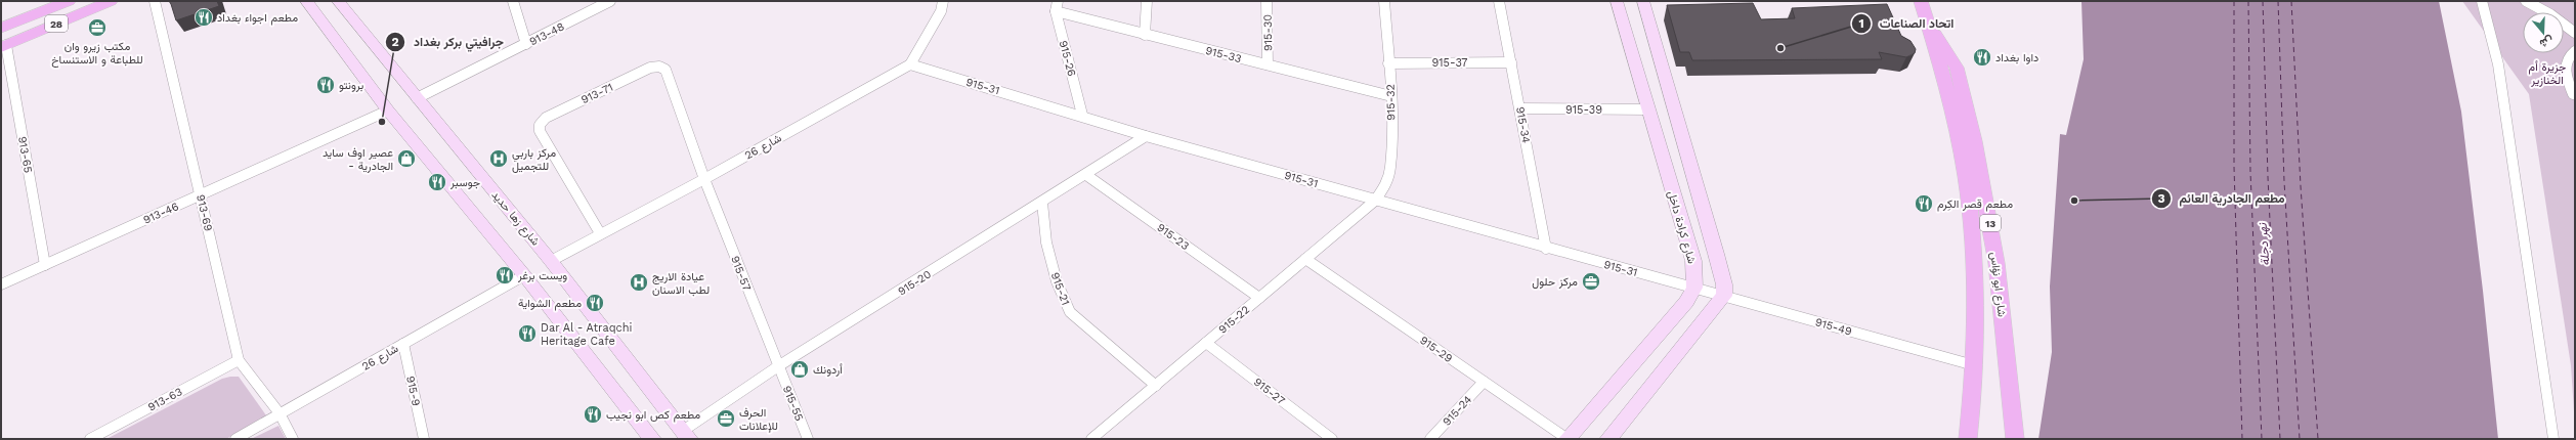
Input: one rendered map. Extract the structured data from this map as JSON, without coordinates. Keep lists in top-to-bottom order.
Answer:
{
  "streets": {
    "main road": ["28", "13", "شارع ابو نؤاس"],
    "street": [
      "915-30",
      "913-48",
      "915-33",
      "915-26",
      "915-37",
      "915-31",
      "913-71",
      "915-32",
      "915-39",
      "915-34",
      "شارع 26",
      "913-65",
      "913-46",
      "913-69",
      "شارع زها حديد",
      "شارع كرادة داخل",
      "915-23",
      "915-57",
      "915-20",
      "915-21",
      "915-22",
      "915-49",
      "915-29",
      "915-9",
      "915-27",
      "913-63",
      "915-55",
      "915-24"
    ]
  },
  "crossings": [
    ["28", "913-65"],
    ["915-30", "915-33"],
    ["913-48", "شارع زها حديد"],
    ["915-33", "915-26"],
    ["915-33", "915-32"],
    ["915-26", "915-31"],
    ["915-37", "915-32"],
    ["915-37", "915-34"],
    ["915-31", "915-32"],
    ["915-31", "915-34"],
    ["915-31", "شارع 26"],
    ["915-31", "شارع كرادة داخل"],
    ["915-31", "915-20"],
    ["915-31", "915-22"],
    ["915-31", "915-49"],
    ["913-71", "شارع 26"],
    ["913-71", "915-57"],
    ["915-32", "915-22"],
    ["915-39", "915-34"],
    ["915-39", "شارع كرادة داخل"],
    ["شارع 26", "913-69"],
    ["شارع 26", "شارع زها حديد"],
    ["شارع 26", "915-57"],
    ["شارع 26", "915-9"],
    ["913-65", "913-46"],
    ["913-46", "913-69"],
    ["913-69", "913-63"],
    ["شارع زها حديد", "915-20"],
    ["شارع كرادة داخل", "915-49"],
    ["915-23", "915-20"],
    ["915-23", "915-22"],
    ["915-57", "915-20"],
    ["915-57", "915-55"],
    ["915-20", "915-21"],
    ["915-20", "915-55"],
    ["شارع ابو نؤاس", "915-49"],
    ["915-21", "915-22"],
    ["915-22", "915-29"],
    ["915-22", "915-27"],
    ["915-29", "915-24"]
  ],
  "water": ["نهر دجلة"],
  "parks": ["جزيرة أم الخنازير"],
  "places": {
    "restaurant": [
      "مطعم اجواء بغداد",
      "داوا بغداد",
      "برونتو",
      "جوسبر",
      "مطعم قصر الكِرم",
      "ويست برغر",
      "مطعم الشواية",
      "Dar Al - Atraqchi Heritage Cafe",
      "مطعم كص ابو نجيب"
    ],
    "office": ["مكتب زيرو وان للطباعة و الاستنساخ", "مركز حلول", "الحرف للإعلانات"],
    "other": ["اتحاد الصناعات", "جرافيتي بركر بغداد", "مطعم الجادرية العائم"],
    "shop": ["عصير اوف سايد - الجادرية", "أردونك"],
    "hospital": ["مركز باربي للتجميل", "عيادة الاريج لطب الاسنان"]
  },
  "north": "bottom"
}
